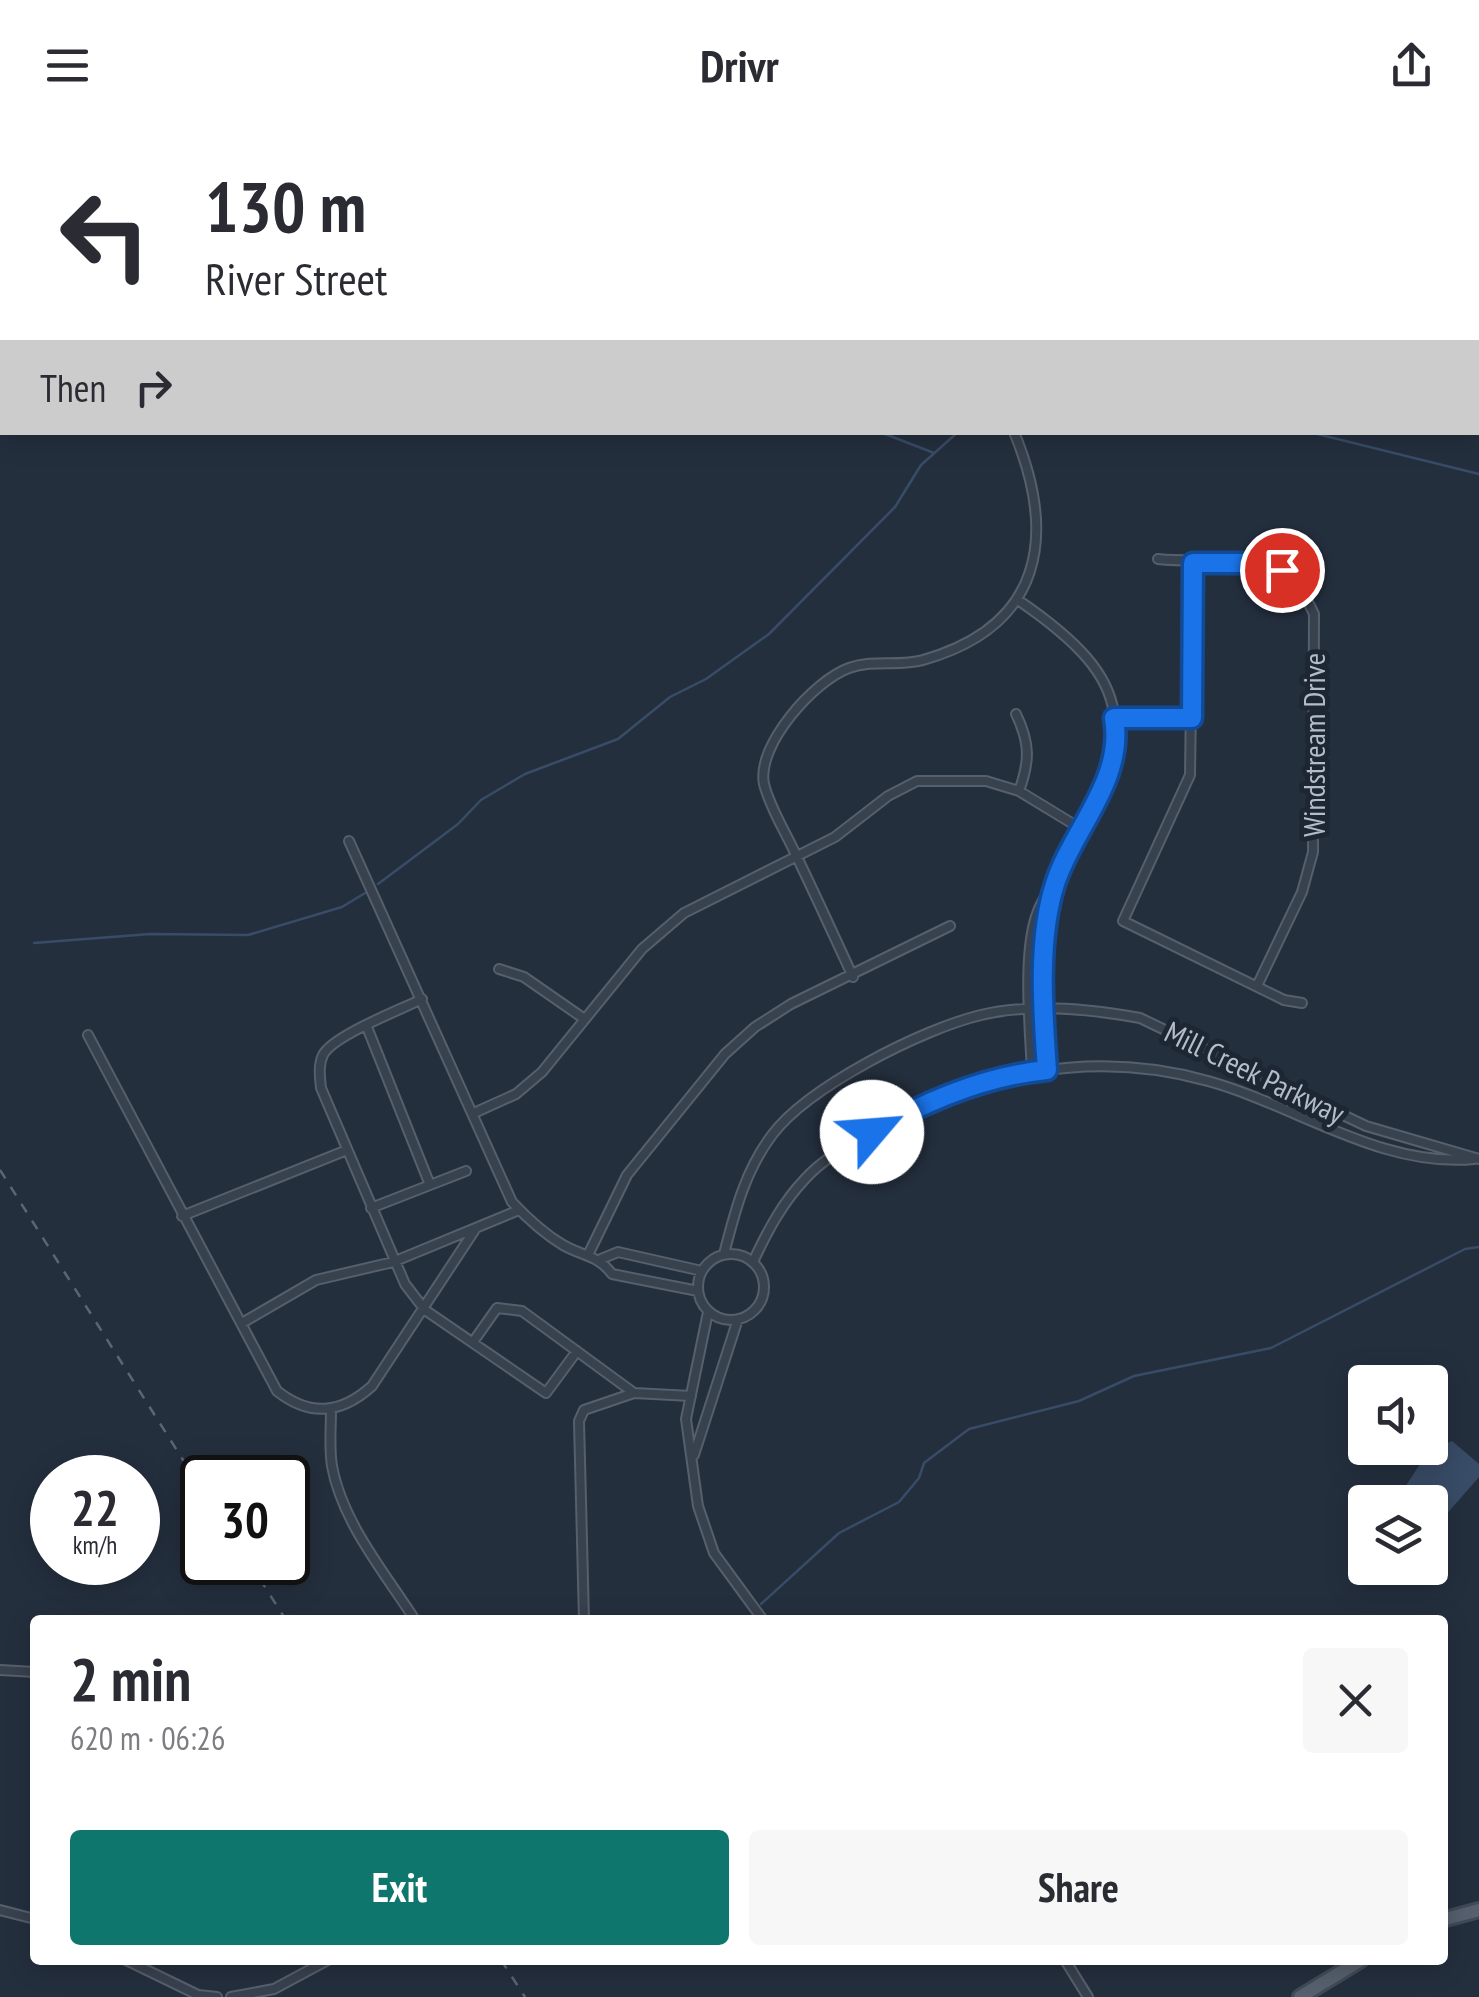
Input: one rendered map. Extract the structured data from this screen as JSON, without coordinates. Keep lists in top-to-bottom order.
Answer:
{
  "streets": {
    "street": ["Windstream Drive", "Mill Creek Parkway"]
  },
  "page": {
    "header": "Drivr",
    "turn": ["130 m", "River Street"],
    "then": "Then",
    "speed": "22 km/h",
    "limit": "30",
    "heading": ["2 min", "620 m · 06:26"],
    "buttons": ["Exit", "Share"]
  }
}
